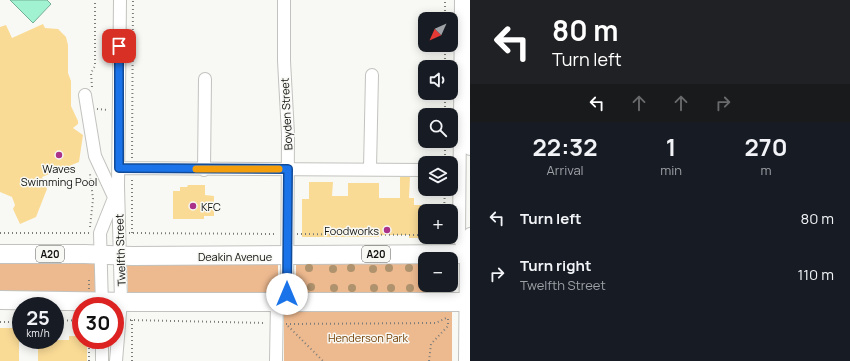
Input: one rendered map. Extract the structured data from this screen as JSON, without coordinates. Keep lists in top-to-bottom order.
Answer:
{
  "streets": {
    "highway": ["A20", "Deakin Avenue"],
    "street": ["Boyden Street", "Twelfth Street"]
  },
  "crossings": [
    ["Boyden Street", "Deakin Avenue"],
    ["Twelfth Street", "Deakin Avenue"]
  ],
  "parks": ["Henderson Park"],
  "places": ["Waves Swimming Pool", "KFC", "Foodworks"],
  "north": "bottom left",
  "page": {
    "turn": ["80 m", "Turn left"],
    "map_buttons": ["+", "−"],
    "eta": [
      "22:32",
      "Arrival",
      "1",
      "min",
      "270",
      "m"
    ],
    "list": [
      {
        "name": "Turn left",
        "value": "80 m"
      },
      {
        "name": "Turn right",
        "note": "Twelfth Street",
        "value": "110 m"
      }
    ],
    "speed": "25 km/h",
    "limit": "30"
  }
}
